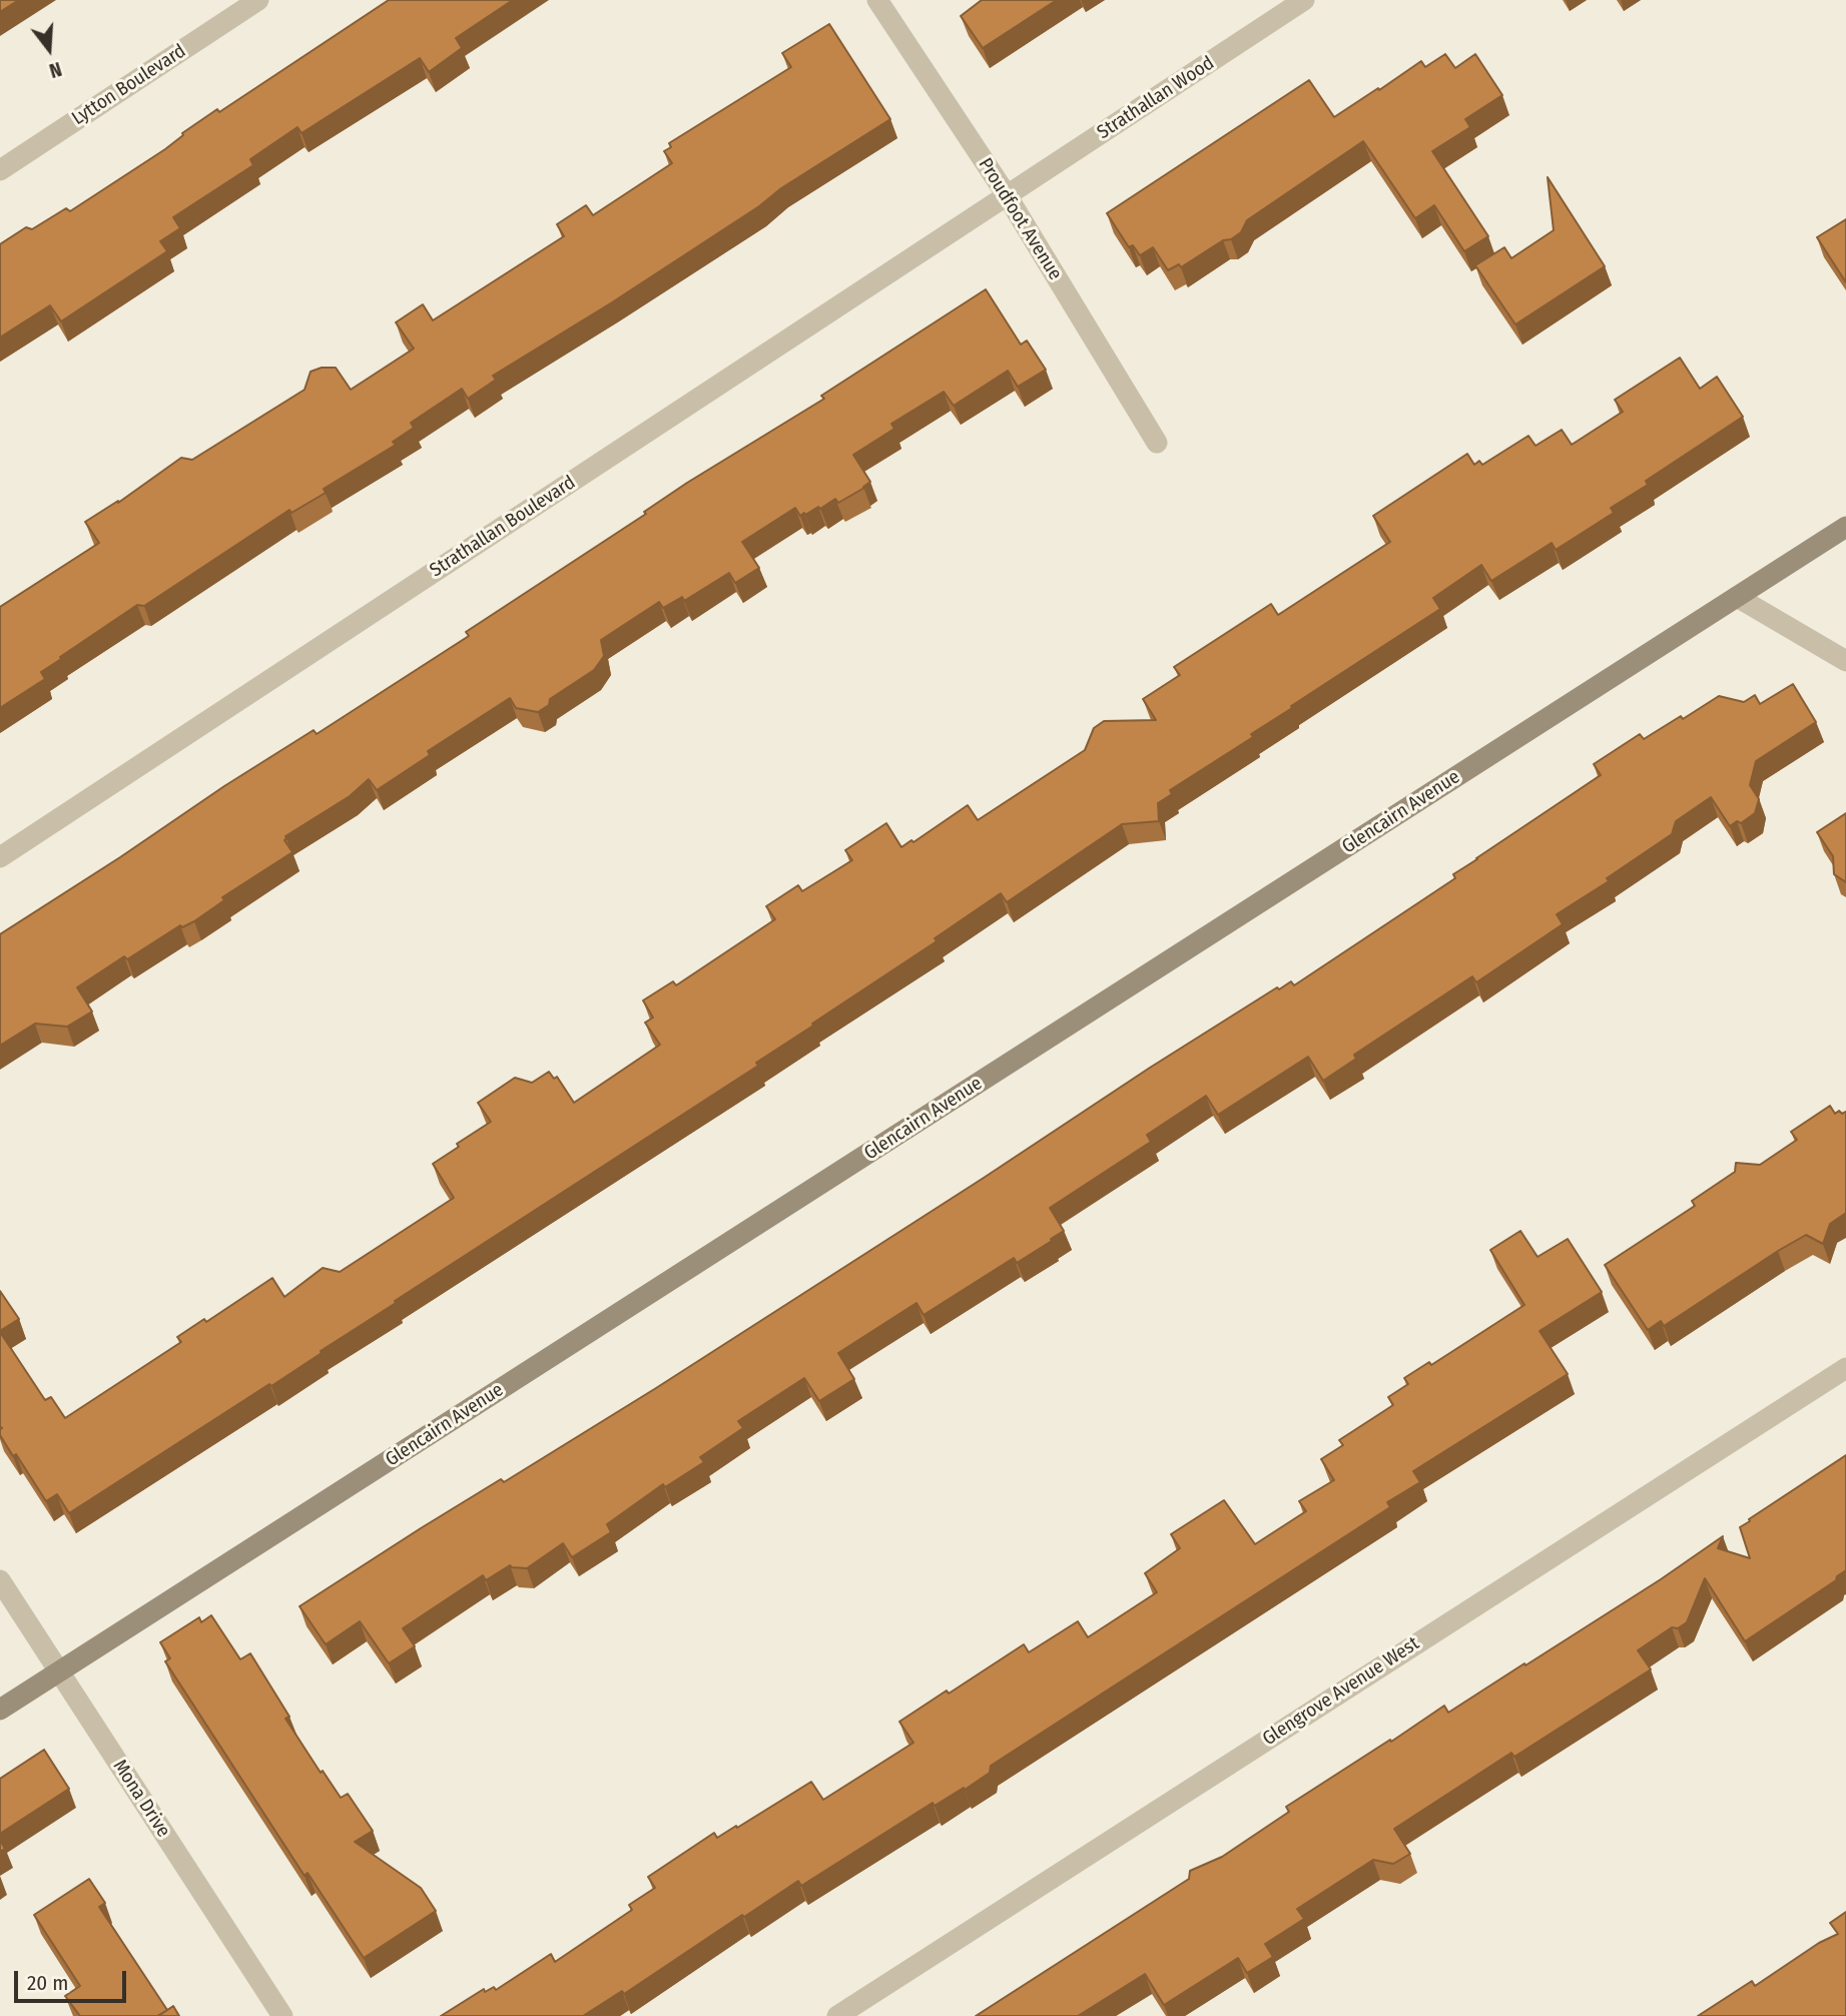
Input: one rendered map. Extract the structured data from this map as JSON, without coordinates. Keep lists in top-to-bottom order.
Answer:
{
  "streets": {
    "street": [
      "Lytton Boulevard",
      "Strathallan Wood",
      "Proudfoot Avenue",
      "Strathallan Boulevard",
      "Glencairn Avenue",
      "Glengrove Avenue West",
      "Mona Drive"
    ]
  },
  "crossings": [
    ["Strathallan Wood", "Proudfoot Avenue"],
    ["Strathallan Wood", "Strathallan Boulevard"],
    ["Proudfoot Avenue", "Strathallan Boulevard"],
    ["Glencairn Avenue", "Mona Drive"]
  ],
  "scale_bar": "20 m",
  "north": "bottom"
}
